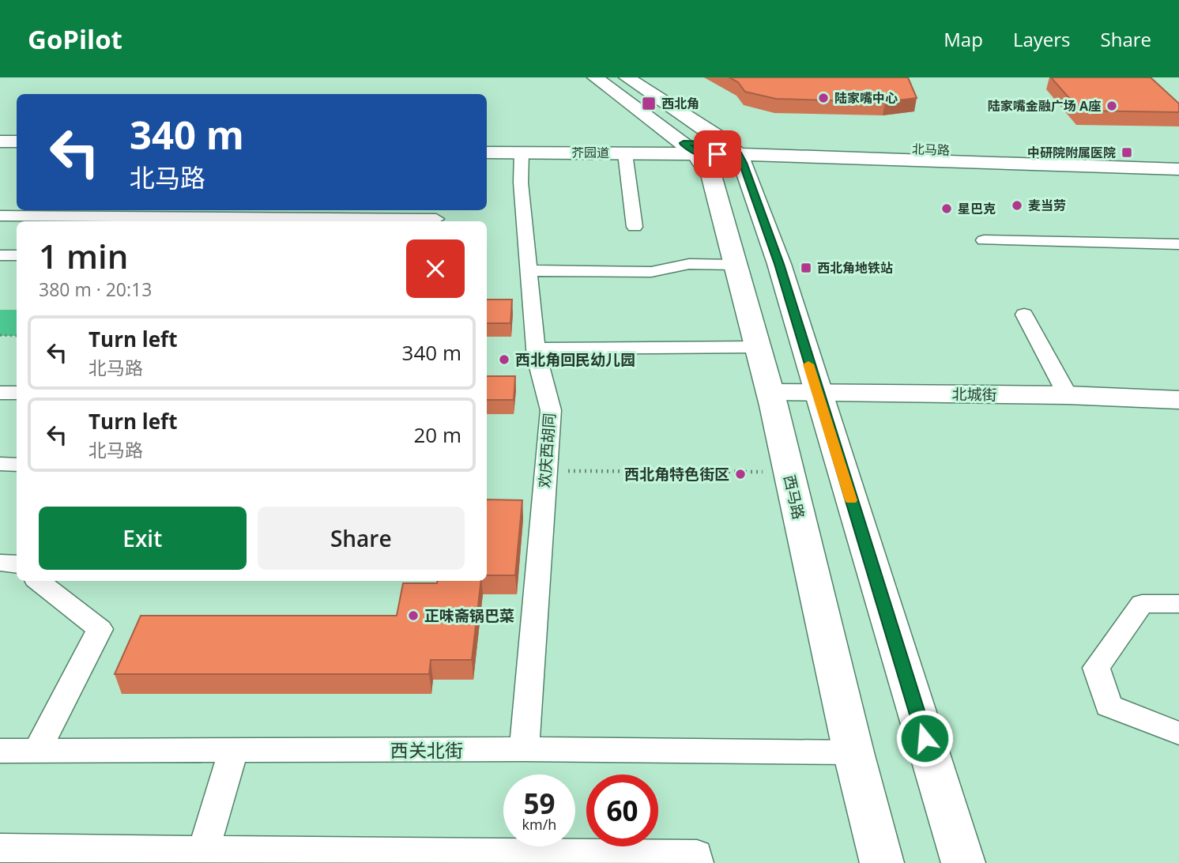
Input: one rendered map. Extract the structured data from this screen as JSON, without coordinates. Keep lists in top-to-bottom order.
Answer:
{
  "streets": {
    "main road": [
      "北马路",
      "芥园道",
      "北城街",
      "西马路"
    ],
    "street": ["欢庆西胡同", "西关北街"]
  },
  "crossings": [
    ["北马路", "芥园道"],
    ["北马路", "西马路"],
    ["芥园道", "欢庆西胡同"],
    ["芥园道", "西马路"],
    ["北城街", "西马路"],
    ["欢庆西胡同", "西关北街"],
    ["西马路", "西关北街"]
  ],
  "places": {
    "other": [
      "陆家嘴中心",
      "陆家嘴金融广场 A座",
      "麦当劳",
      "星巴克",
      "西北角回民幼儿园",
      "西北角特色街区",
      "正味斋锅巴菜"
    ],
    "transit": ["西北角", "中研院附属医院", "西北角地铁站"]
  },
  "page": {
    "header": "GoPilot",
    "nav": ["Map", "Layers", "Share"],
    "turn": ["340 m", "北马路"],
    "heading": ["1 min", "380 m · 20:13"],
    "list": [
      {
        "name": "Turn left",
        "note": "北马路",
        "value": "340 m"
      },
      {
        "name": "Turn left",
        "note": "北马路",
        "value": "20 m"
      }
    ],
    "buttons": ["Exit", "Share"],
    "speed": "59 km/h",
    "limit": "60"
  }
}
